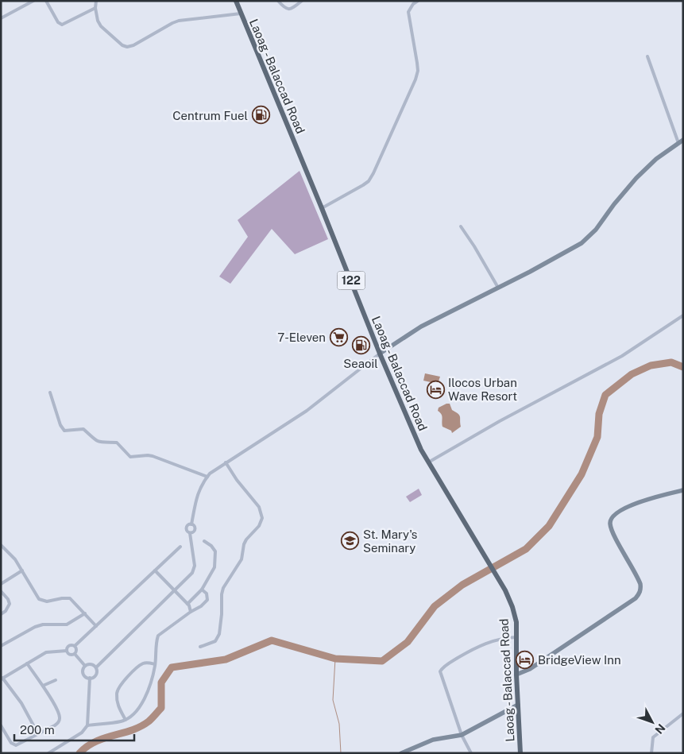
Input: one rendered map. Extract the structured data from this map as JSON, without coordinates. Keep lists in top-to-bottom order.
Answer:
{
  "streets": {
    "main road": ["Laoag - Balaccad Road", "122"]
  },
  "places": {
    "fuel station": ["Centrum Fuel", "Seaoil"],
    "supermarket": ["7-Eleven"],
    "hotel": ["Ilocos Urban Wave Resort", "BridgeView Inn"],
    "school or university": ["St. Mary's Seminary"]
  },
  "scale_bar": "200 m",
  "north": "bottom right"
}
